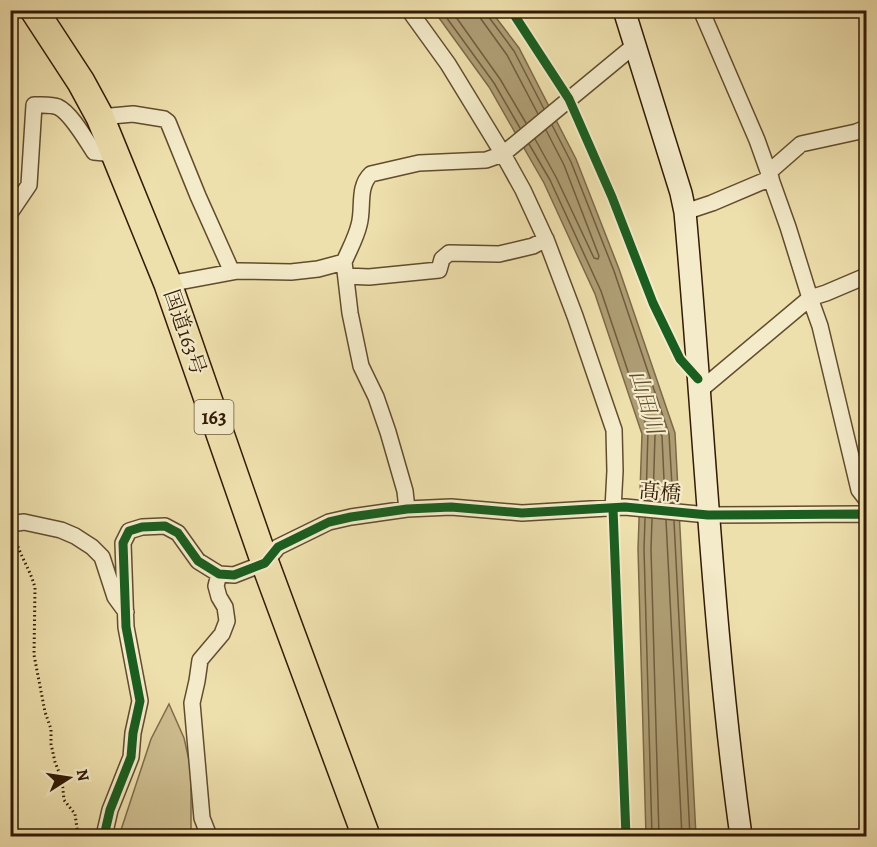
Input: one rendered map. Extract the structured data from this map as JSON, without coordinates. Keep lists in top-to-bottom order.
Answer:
{
  "streets": {
    "highway": ["国道163号", "163"],
    "street": ["髙橋"]
  },
  "crossings": [
    ["国道163号", "髙橋"]
  ],
  "water": ["山田川"],
  "north": "right"
}
